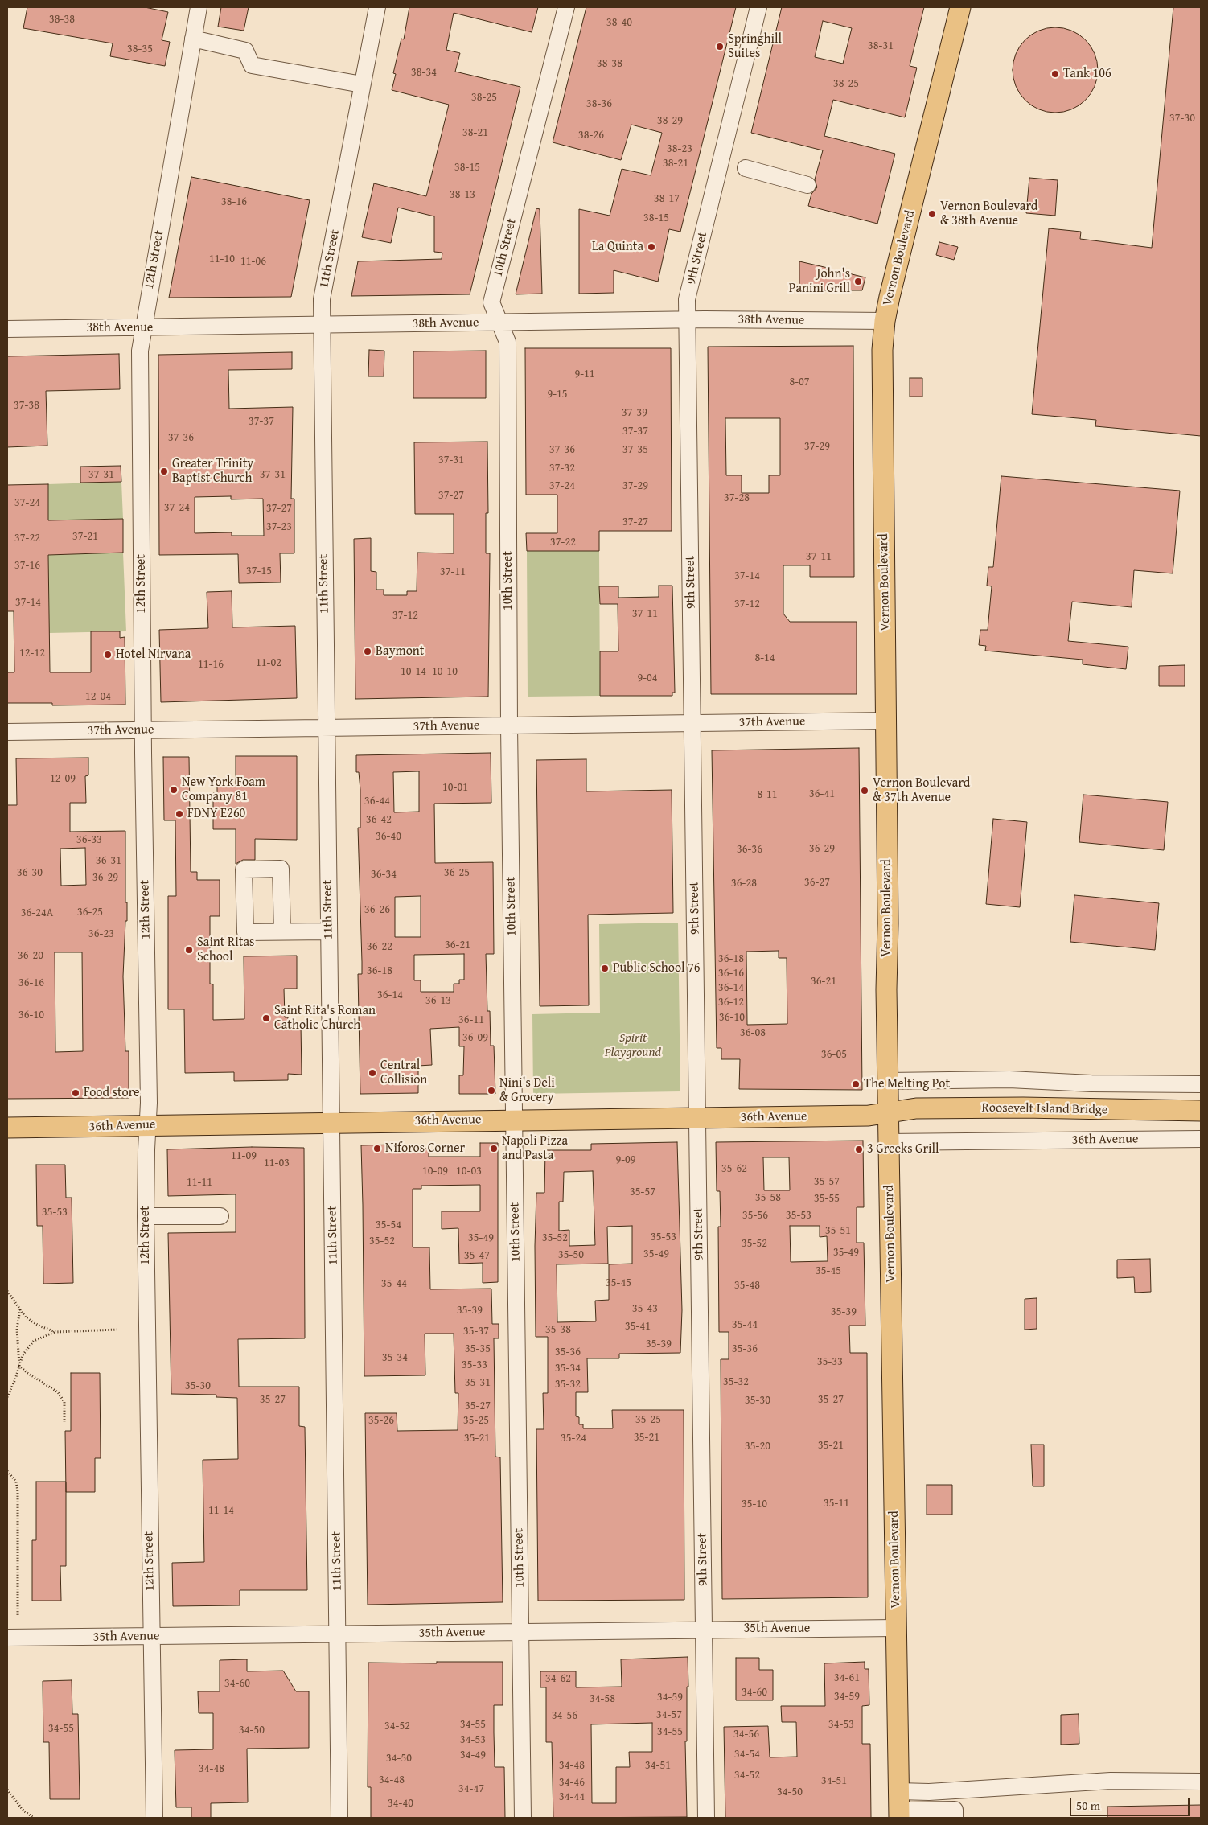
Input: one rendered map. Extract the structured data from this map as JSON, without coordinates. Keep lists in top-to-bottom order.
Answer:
{
  "streets": {
    "main road": ["Vernon Boulevard", "Roosevelt Island Bridge", "36th Avenue"],
    "street": [
      "10th Street",
      "9th Street",
      "11th Street",
      "12th Street",
      "38th Avenue",
      "37th Avenue",
      "35th Avenue"
    ]
  },
  "crossings": [
    ["10th Street", "38th Avenue"],
    ["10th Street", "37th Avenue"],
    ["10th Street", "36th Avenue"],
    ["10th Street", "35th Avenue"],
    ["9th Street", "38th Avenue"],
    ["9th Street", "37th Avenue"],
    ["9th Street", "36th Avenue"],
    ["9th Street", "35th Avenue"],
    ["Vernon Boulevard", "38th Avenue"],
    ["Vernon Boulevard", "37th Avenue"],
    ["Vernon Boulevard", "Roosevelt Island Bridge"],
    ["Vernon Boulevard", "36th Avenue"],
    ["Vernon Boulevard", "35th Avenue"],
    ["11th Street", "38th Avenue"],
    ["11th Street", "37th Avenue"],
    ["11th Street", "36th Avenue"],
    ["11th Street", "35th Avenue"],
    ["12th Street", "38th Avenue"],
    ["12th Street", "37th Avenue"],
    ["12th Street", "36th Avenue"],
    ["12th Street", "35th Avenue"],
    ["Roosevelt Island Bridge", "36th Avenue"]
  ],
  "parks": ["Spirit Playground"],
  "places": [
    "Springhill Suites",
    "Tank 106",
    "Vernon Boulevard & 38th Avenue",
    "La Quinta",
    "John's Panini Grill",
    "Greater Trinity Baptist Church",
    "Baymont",
    "Hotel Nirvana",
    "New York Foam Company 81",
    "Vernon Boulevard & 37th Avenue",
    "FDNY E260",
    "Saint Ritas School",
    "Public School 76",
    "Saint Rita's Roman Catholic Church",
    "Central Collision",
    "The Melting Pot",
    "Nini's Deli & Grocery",
    "Food store",
    "Niforos Corner",
    "Napoli Pizza and Pasta",
    "3 Greeks Grill"
  ],
  "house_numbers": [
    "38-38",
    "38-40",
    "38-31",
    "38-35",
    "38-38",
    "38-34",
    "38-25",
    "38-25",
    "38-36",
    "37-30",
    "38-29",
    "38-21",
    "38-26",
    "38-23",
    "38-21",
    "38-15",
    "38-13",
    "38-17",
    "38-16",
    "38-15",
    "11-10",
    "11-06",
    "9-11",
    "8-07",
    "9-15",
    "37-38",
    "37-39",
    "37-37",
    "37-37",
    "37-36",
    "37-29",
    "37-36",
    "37-35",
    "37-31",
    "37-32",
    "37-31",
    "37-31",
    "37-24",
    "37-29",
    "37-27",
    "37-28",
    "37-24",
    "37-24",
    "37-27",
    "37-27",
    "37-23",
    "37-21",
    "37-22",
    "37-22",
    "37-11",
    "37-16",
    "37-15",
    "37-11",
    "37-14",
    "37-14",
    "37-12",
    "37-11",
    "37-12",
    "12-12",
    "8-14",
    "11-02",
    "11-16",
    "10-14",
    "10-10",
    "9-04",
    "12-04",
    "12-09",
    "10-01",
    "36-41",
    "8-11",
    "36-44",
    "36-42",
    "36-40",
    "36-33",
    "36-29",
    "36-36",
    "36-31",
    "36-30",
    "36-25",
    "36-34",
    "36-29",
    "36-27",
    "36-28",
    "36-26",
    "36-25",
    "36-24A",
    "36-23",
    "36-21",
    "36-22",
    "36-20",
    "36-18",
    "36-18",
    "36-16",
    "36-21",
    "36-16",
    "36-14",
    "36-14",
    "36-13",
    "36-12",
    "36-10",
    "36-10",
    "36-11",
    "36-08",
    "36-09",
    "36-05",
    "11-09",
    "9-09",
    "11-03",
    "35-62",
    "10-09",
    "10-03",
    "35-57",
    "11-11",
    "35-57",
    "35-58",
    "35-55",
    "35-53",
    "35-56",
    "35-53",
    "35-54",
    "35-51",
    "35-53",
    "35-49",
    "35-52",
    "35-52",
    "35-52",
    "35-49",
    "35-49",
    "35-50",
    "35-47",
    "35-45",
    "35-45",
    "35-44",
    "35-48",
    "35-43",
    "35-39",
    "35-39",
    "35-44",
    "35-41",
    "35-38",
    "35-37",
    "35-39",
    "35-35",
    "35-36",
    "35-36",
    "35-34",
    "35-33",
    "35-33",
    "35-34",
    "35-32",
    "35-31",
    "35-32",
    "35-30",
    "35-27",
    "35-27",
    "35-30",
    "35-27",
    "35-25",
    "35-26",
    "35-25",
    "35-21",
    "35-21",
    "35-24",
    "35-21",
    "35-20",
    "35-11",
    "35-10",
    "11-14",
    "34-61",
    "34-62",
    "34-60",
    "34-60",
    "34-59",
    "34-59",
    "34-58",
    "34-57",
    "34-56",
    "34-55",
    "34-53",
    "34-52",
    "34-55",
    "34-50",
    "34-55",
    "34-56",
    "34-53",
    "34-54",
    "34-49",
    "34-50",
    "34-48",
    "34-51",
    "34-48",
    "34-52",
    "34-48",
    "34-51",
    "34-46",
    "34-47",
    "34-50",
    "34-44",
    "34-40"
  ],
  "scale_bar": "50 m"
}
